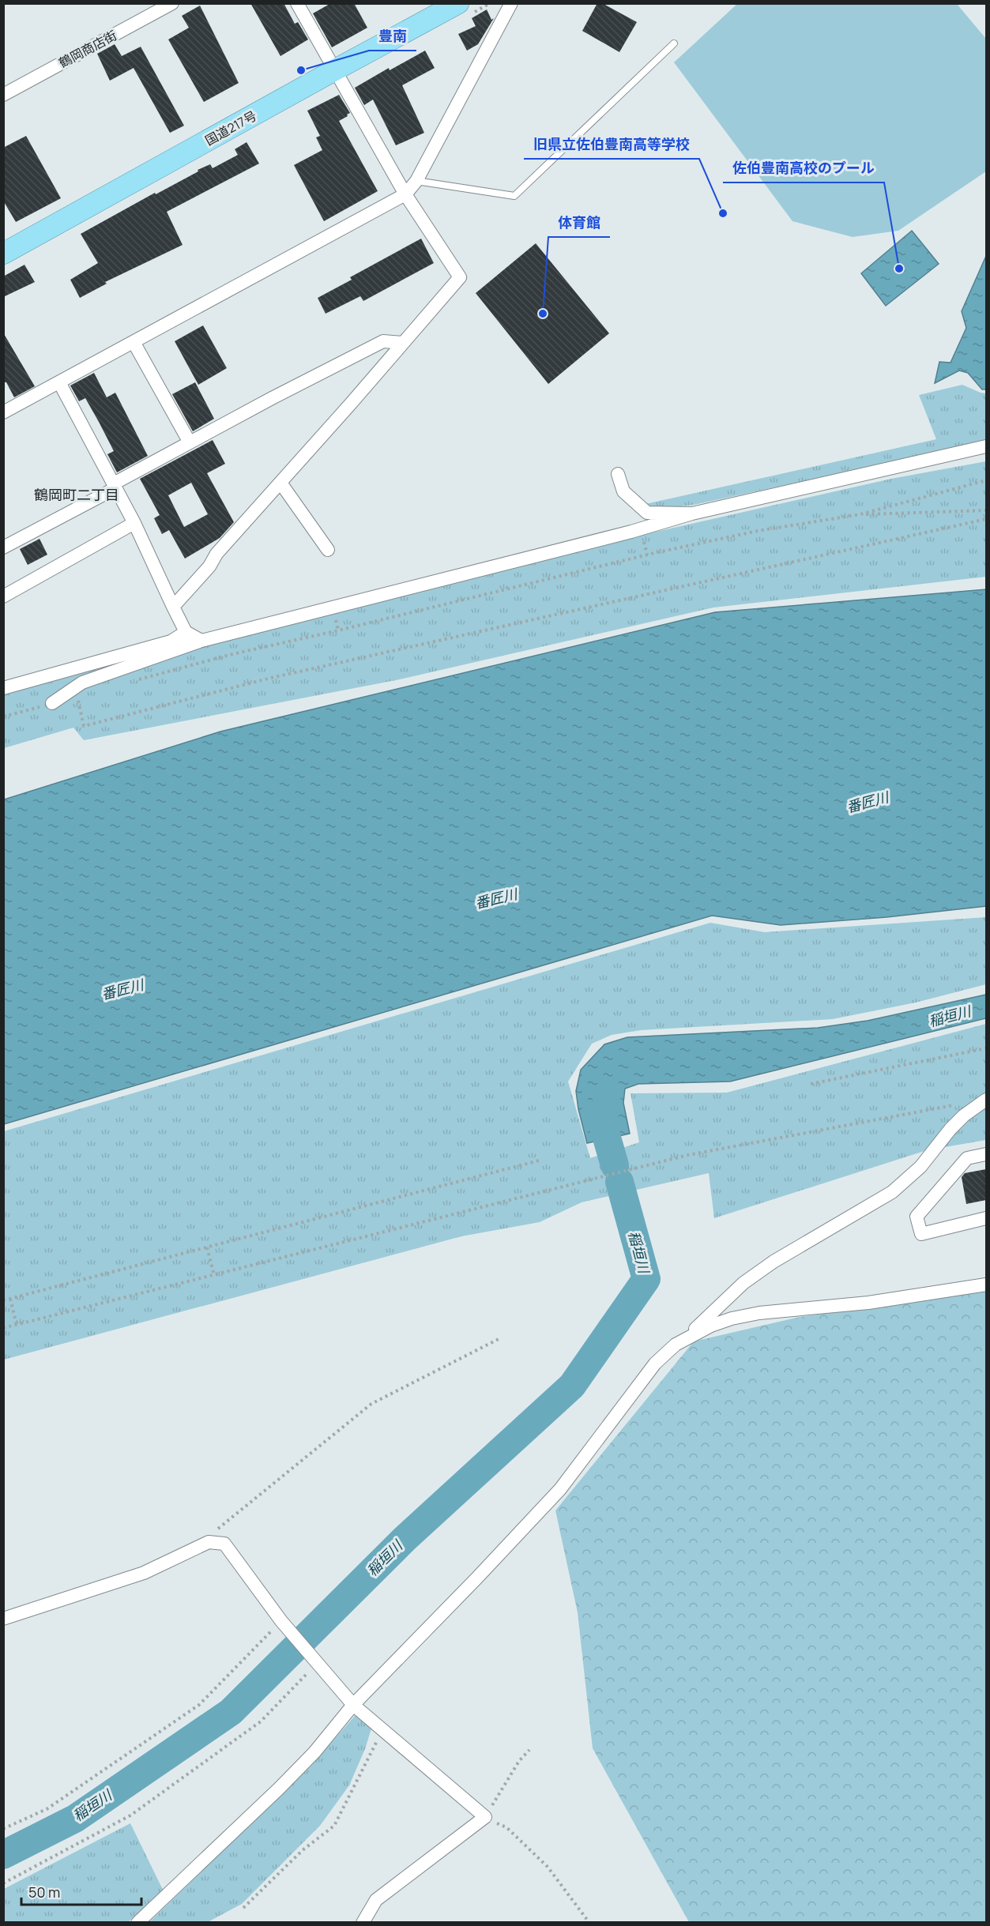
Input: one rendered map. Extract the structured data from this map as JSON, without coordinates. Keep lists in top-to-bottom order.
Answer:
{
  "streets": {
    "highway": ["国道217号"],
    "street": ["鶴岡商店街"]
  },
  "districts": ["鶴岡町二丁目"],
  "water": ["番匠川", "稲垣川"],
  "places": [
    "豊南",
    "旧県立佐伯豊南高等学校",
    "佐伯豊南高校のプール",
    "体育館"
  ],
  "scale_bar": "50 m"
}
